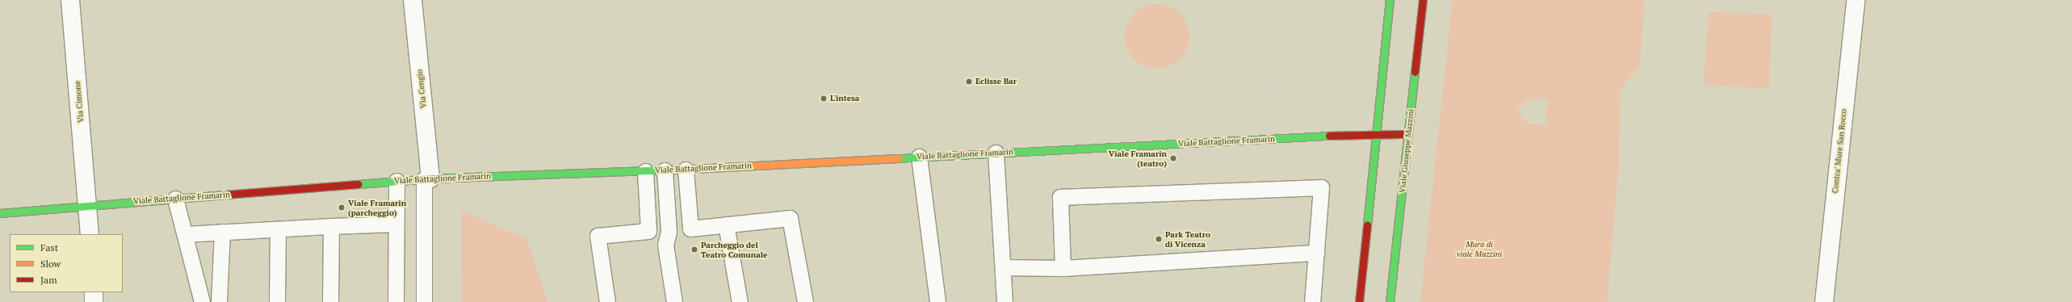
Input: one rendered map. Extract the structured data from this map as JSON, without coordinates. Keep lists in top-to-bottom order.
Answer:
{
  "streets": {
    "street": [
      "Via Cengio",
      "Via Cimone",
      "Viale Battaglione Framarin",
      "Viale Giuseppe Mazzini",
      "Contra' Mure San Rocco"
    ]
  },
  "crossings": [
    ["Via Cengio", "Viale Battaglione Framarin"],
    ["Via Cimone", "Viale Battaglione Framarin"],
    ["Viale Battaglione Framarin", "Viale Giuseppe Mazzini"]
  ],
  "parks": ["Mura di viale Mazzini"],
  "places": [
    "Eclisse Bar",
    "L'intesa",
    "Viale Framarin (teatro)",
    "Viale Framarin (parcheggio)",
    "Park Teatro di Vicenza",
    "Parcheggio del Teatro Comunale"
  ],
  "legend": ["Fast", "Slow", "Jam"]
}
